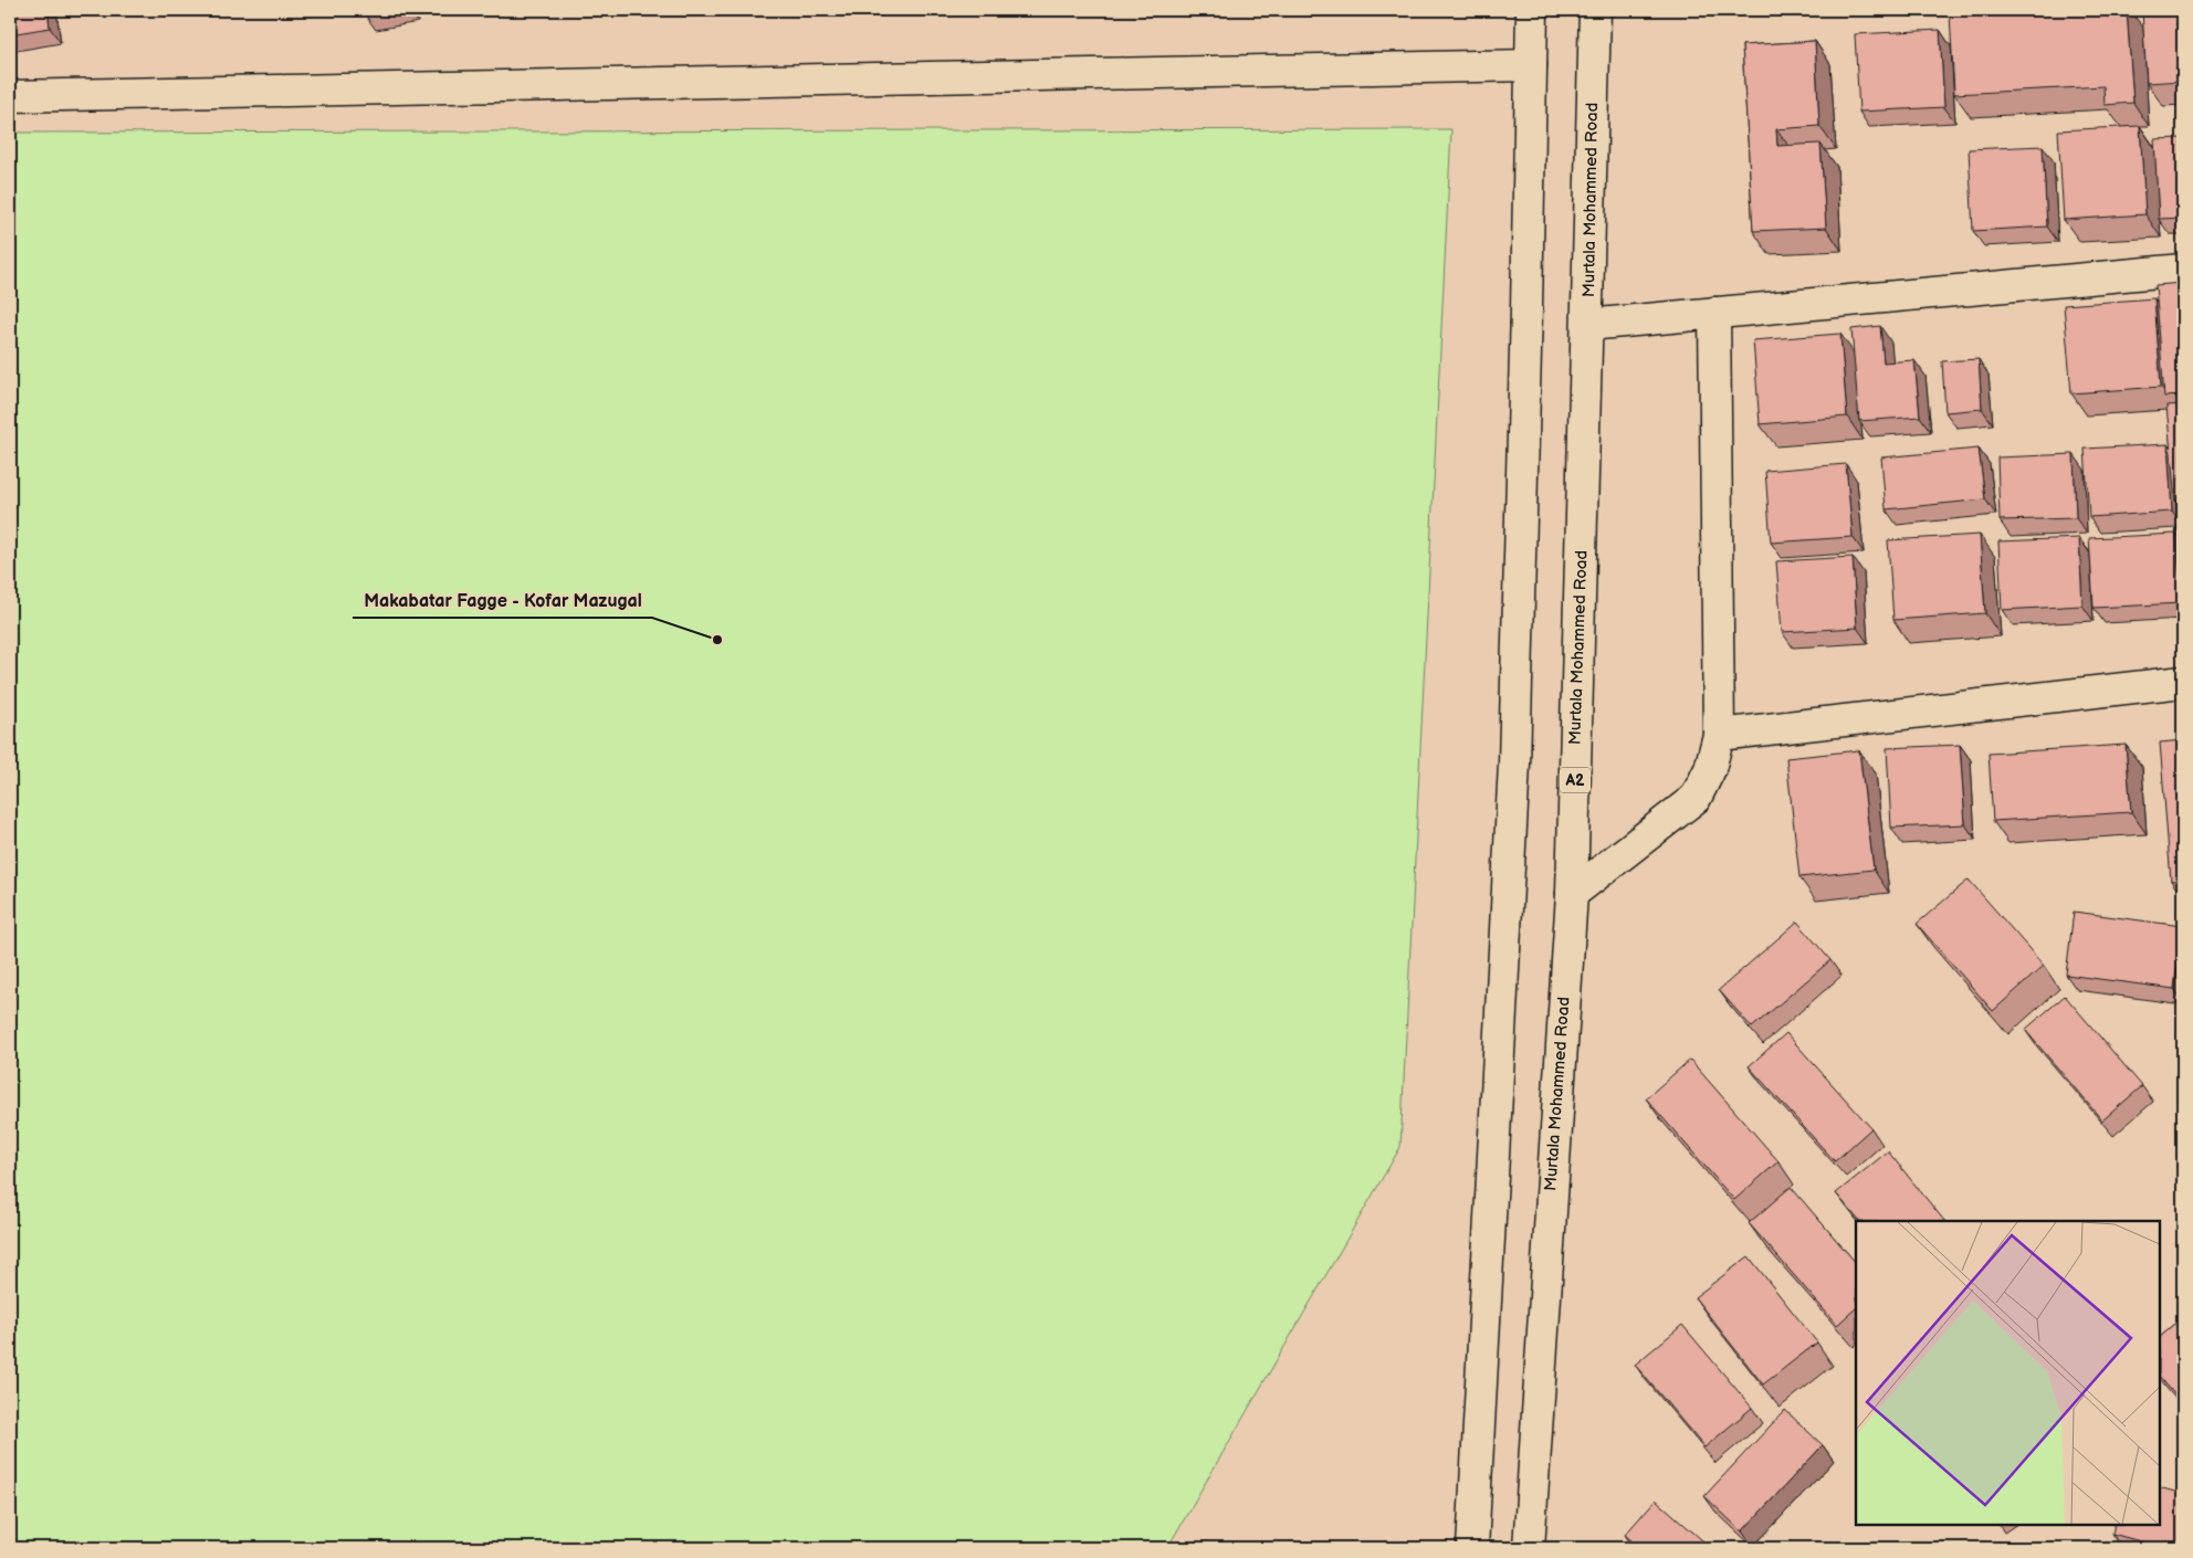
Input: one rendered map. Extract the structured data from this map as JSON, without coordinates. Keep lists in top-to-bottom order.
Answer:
{
  "streets": {
    "main road": ["Murtala Mohammed Road", "A2"]
  },
  "places": ["Makabatar Fagge - Kofar Mazugal"]
}
